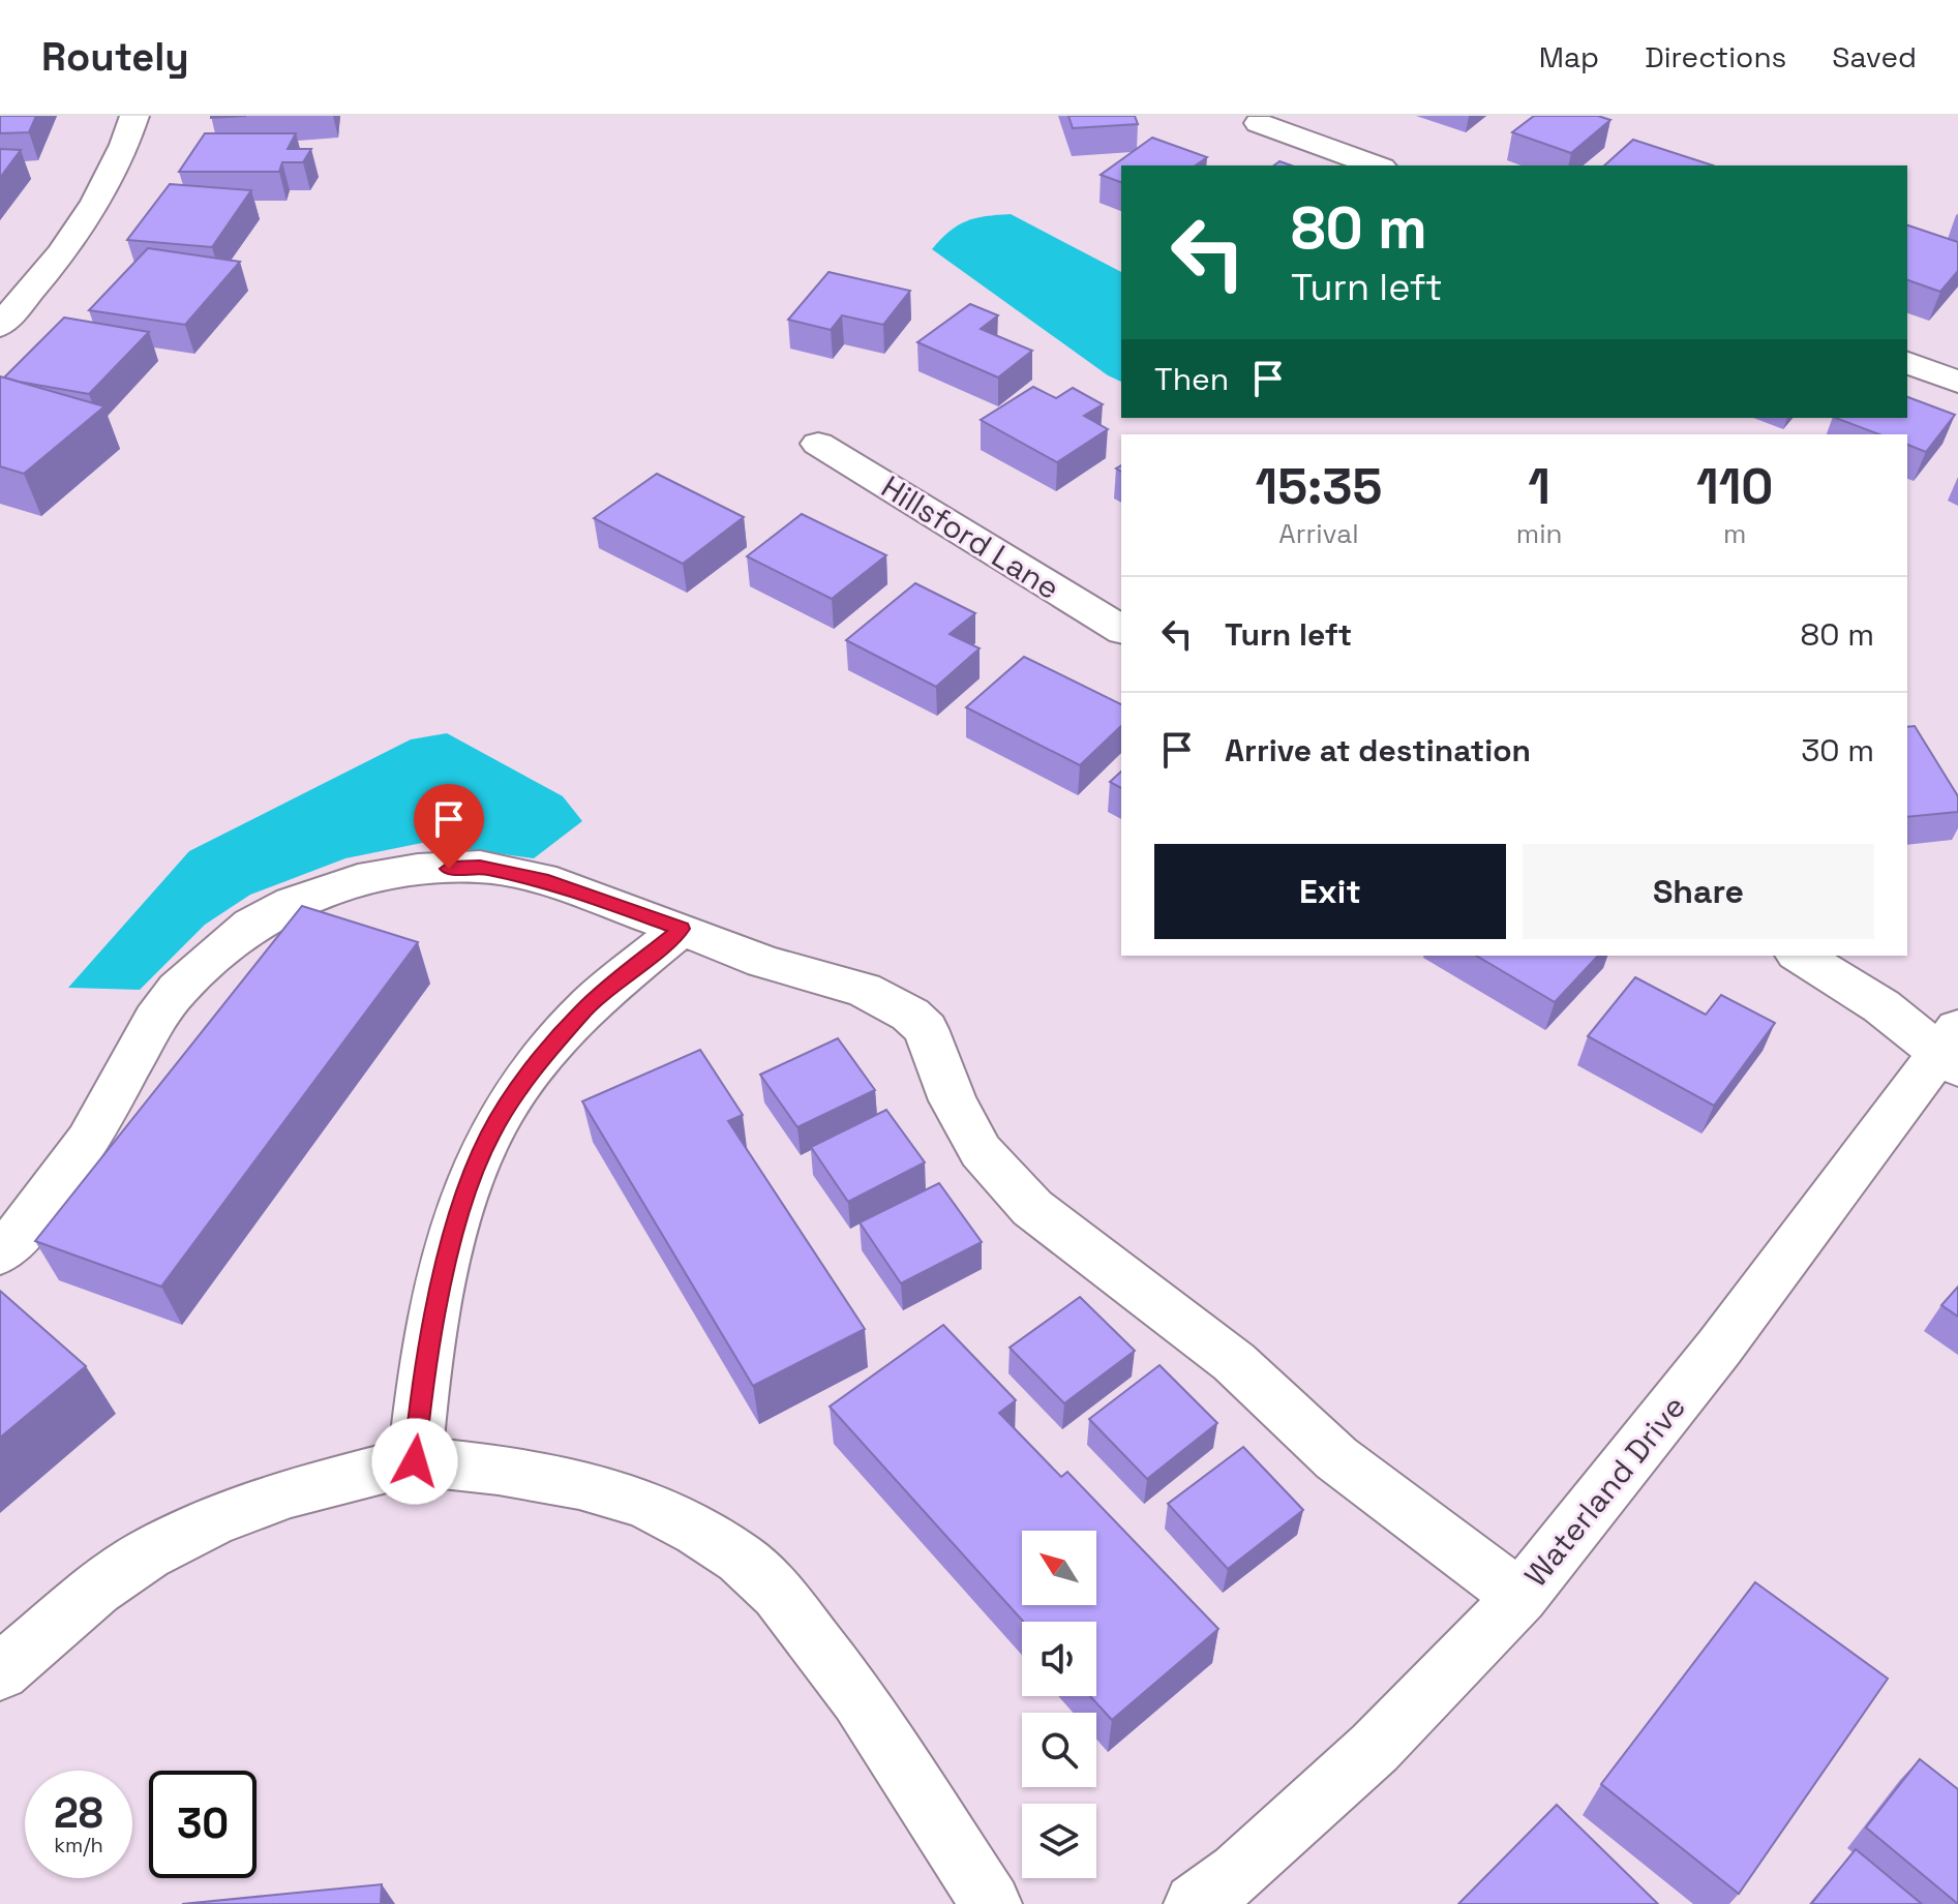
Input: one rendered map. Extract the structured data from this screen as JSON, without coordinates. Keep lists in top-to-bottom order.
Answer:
{
  "streets": {
    "street": ["Hillsford Lane", "Waterland Drive"]
  },
  "north": "top left",
  "page": {
    "header": "Routely",
    "nav": ["Map", "Directions", "Saved"],
    "turn": ["80 m", "Turn left"],
    "then": "Then",
    "eta": [
      "15:35",
      "Arrival",
      "1",
      "min",
      "110",
      "m"
    ],
    "list": [
      {
        "name": "Turn left",
        "value": "80 m"
      },
      {
        "name": "Arrive at destination",
        "value": "30 m"
      }
    ],
    "buttons": ["Exit", "Share"],
    "speed": "28 km/h",
    "limit": "30"
  }
}
